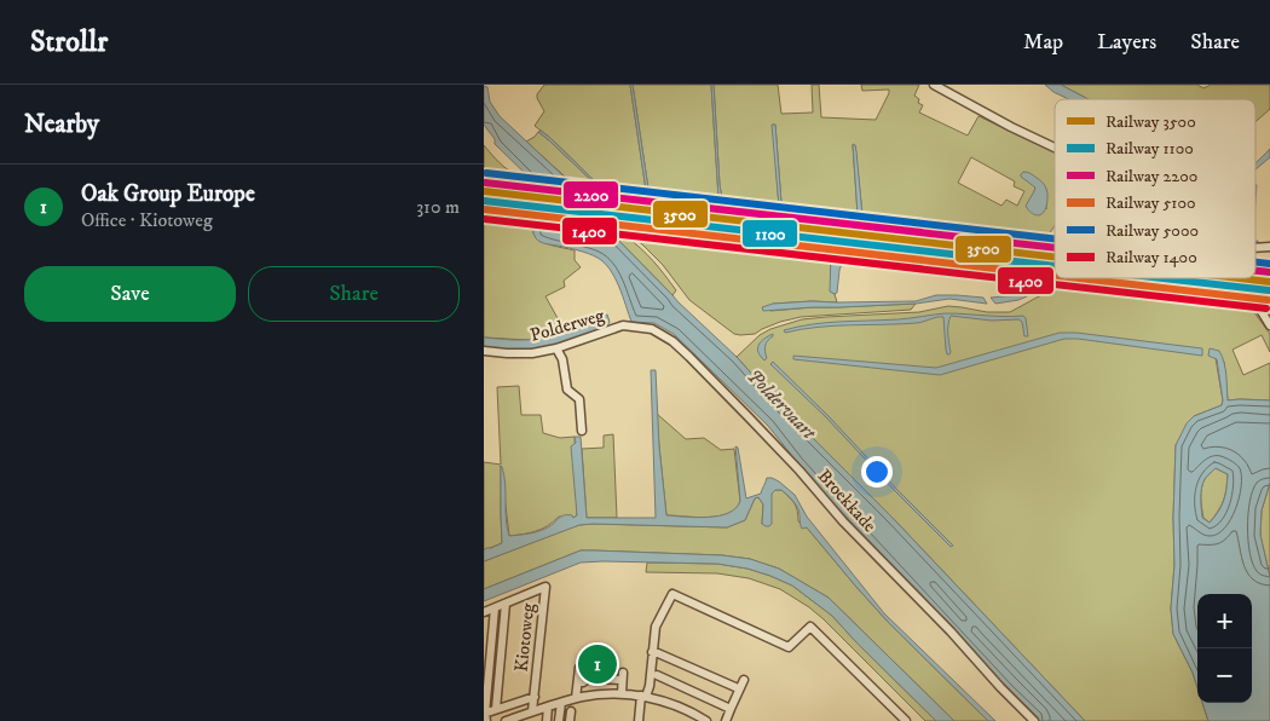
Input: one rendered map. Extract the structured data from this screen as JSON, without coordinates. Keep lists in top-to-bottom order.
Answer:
{
  "streets": {
    "street": ["Polderweg", "Broekkade", "Kiotoweg"]
  },
  "crossings": [
    ["Polderweg", "Broekkade"]
  ],
  "water": ["Poldervaart"],
  "lines": [
    "rail line 5000",
    "rail line 2200",
    "rail line 3500",
    "rail line 1100",
    "rail line 5100",
    "rail line 1400"
  ],
  "legend": [
    "Railway 3500",
    "Railway 1100",
    "Railway 2200",
    "Railway 5100",
    "Railway 5000",
    "Railway 1400"
  ],
  "page": {
    "header": "Strollr",
    "nav": ["Map", "Layers", "Share"],
    "heading": "Nearby",
    "list": [
      {
        "mark": "1",
        "name": "Oak Group Europe",
        "note": "Office · Kiotoweg",
        "value": "310 m"
      }
    ],
    "buttons": ["Save", "Share"],
    "map_buttons": ["+", "−"],
    "pins": "1"
  }
}
